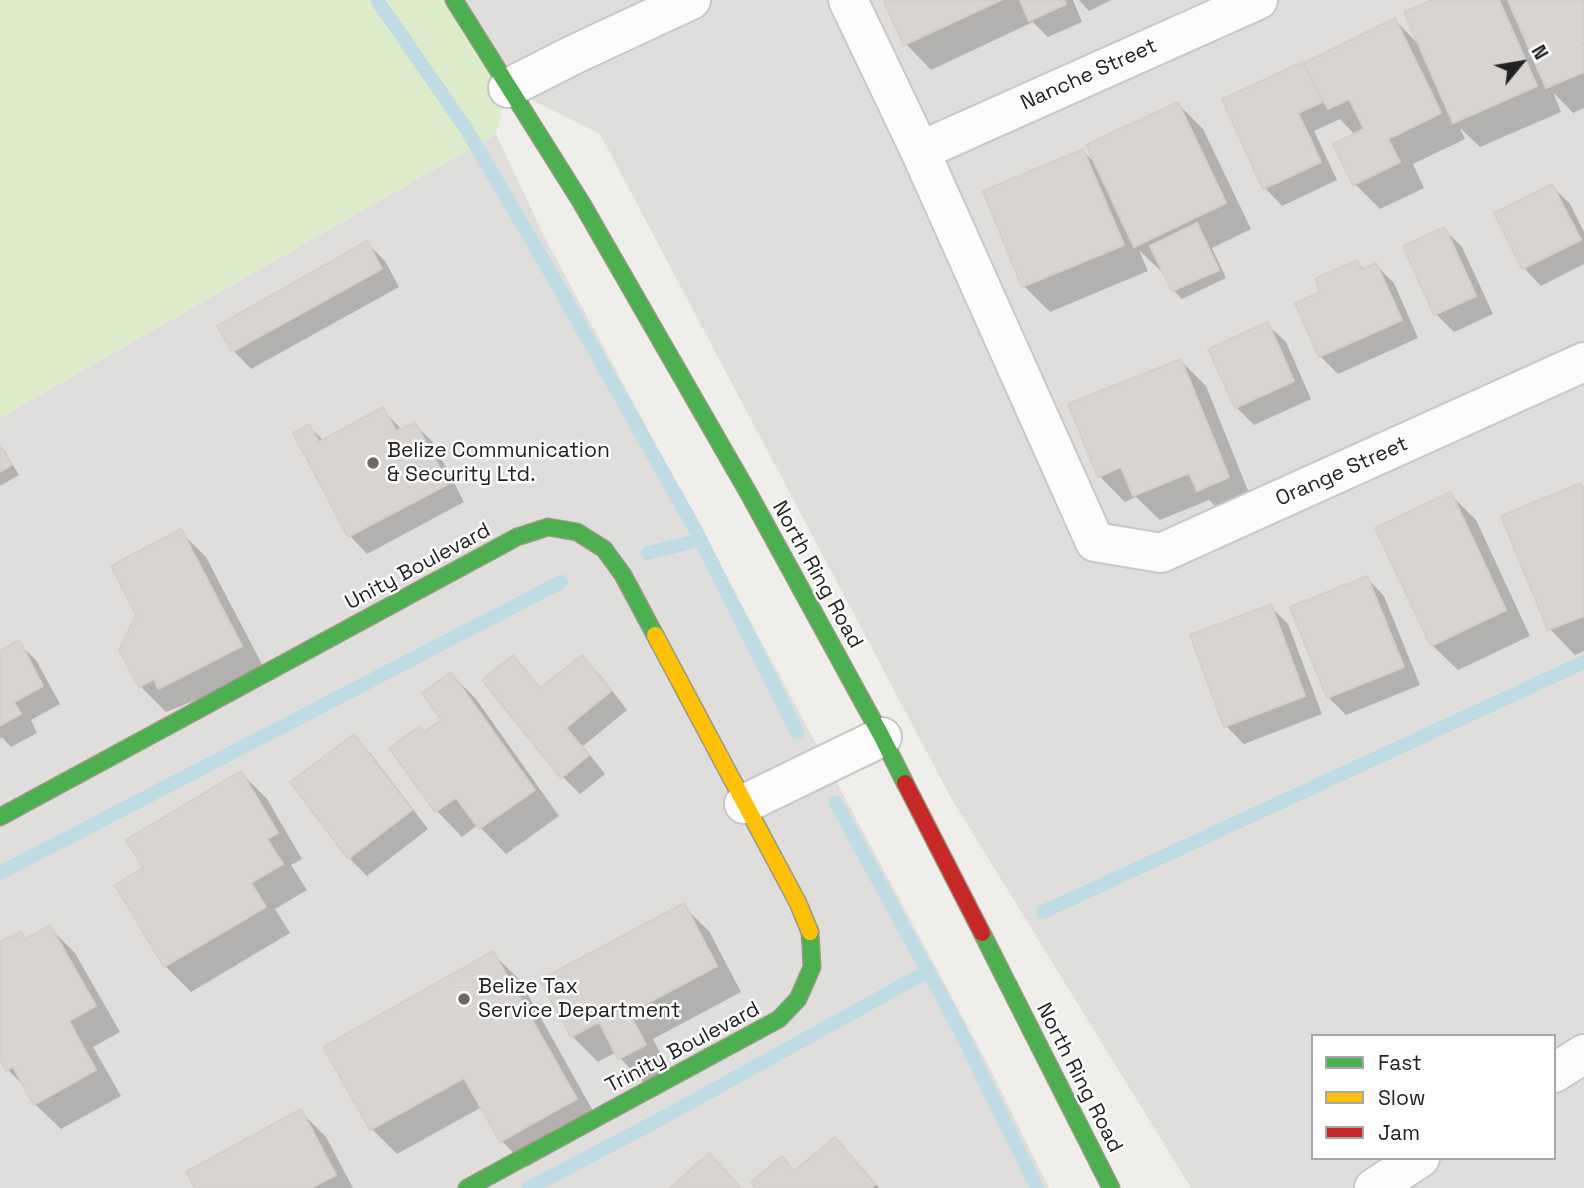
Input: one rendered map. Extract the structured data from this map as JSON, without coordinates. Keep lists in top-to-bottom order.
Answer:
{
  "streets": {
    "street": [
      "Nanche Street",
      "Orange Street",
      "Unity Boulevard",
      "North Ring Road",
      "Trinity Boulevard"
    ]
  },
  "crossings": [
    ["Nanche Street", "Orange Street"],
    ["Unity Boulevard", "Trinity Boulevard"]
  ],
  "places": ["Belize Communication & Security Ltd.", "Belize Tax Service Department"],
  "legend": ["Fast", "Slow", "Jam"],
  "north": "top right"
}
